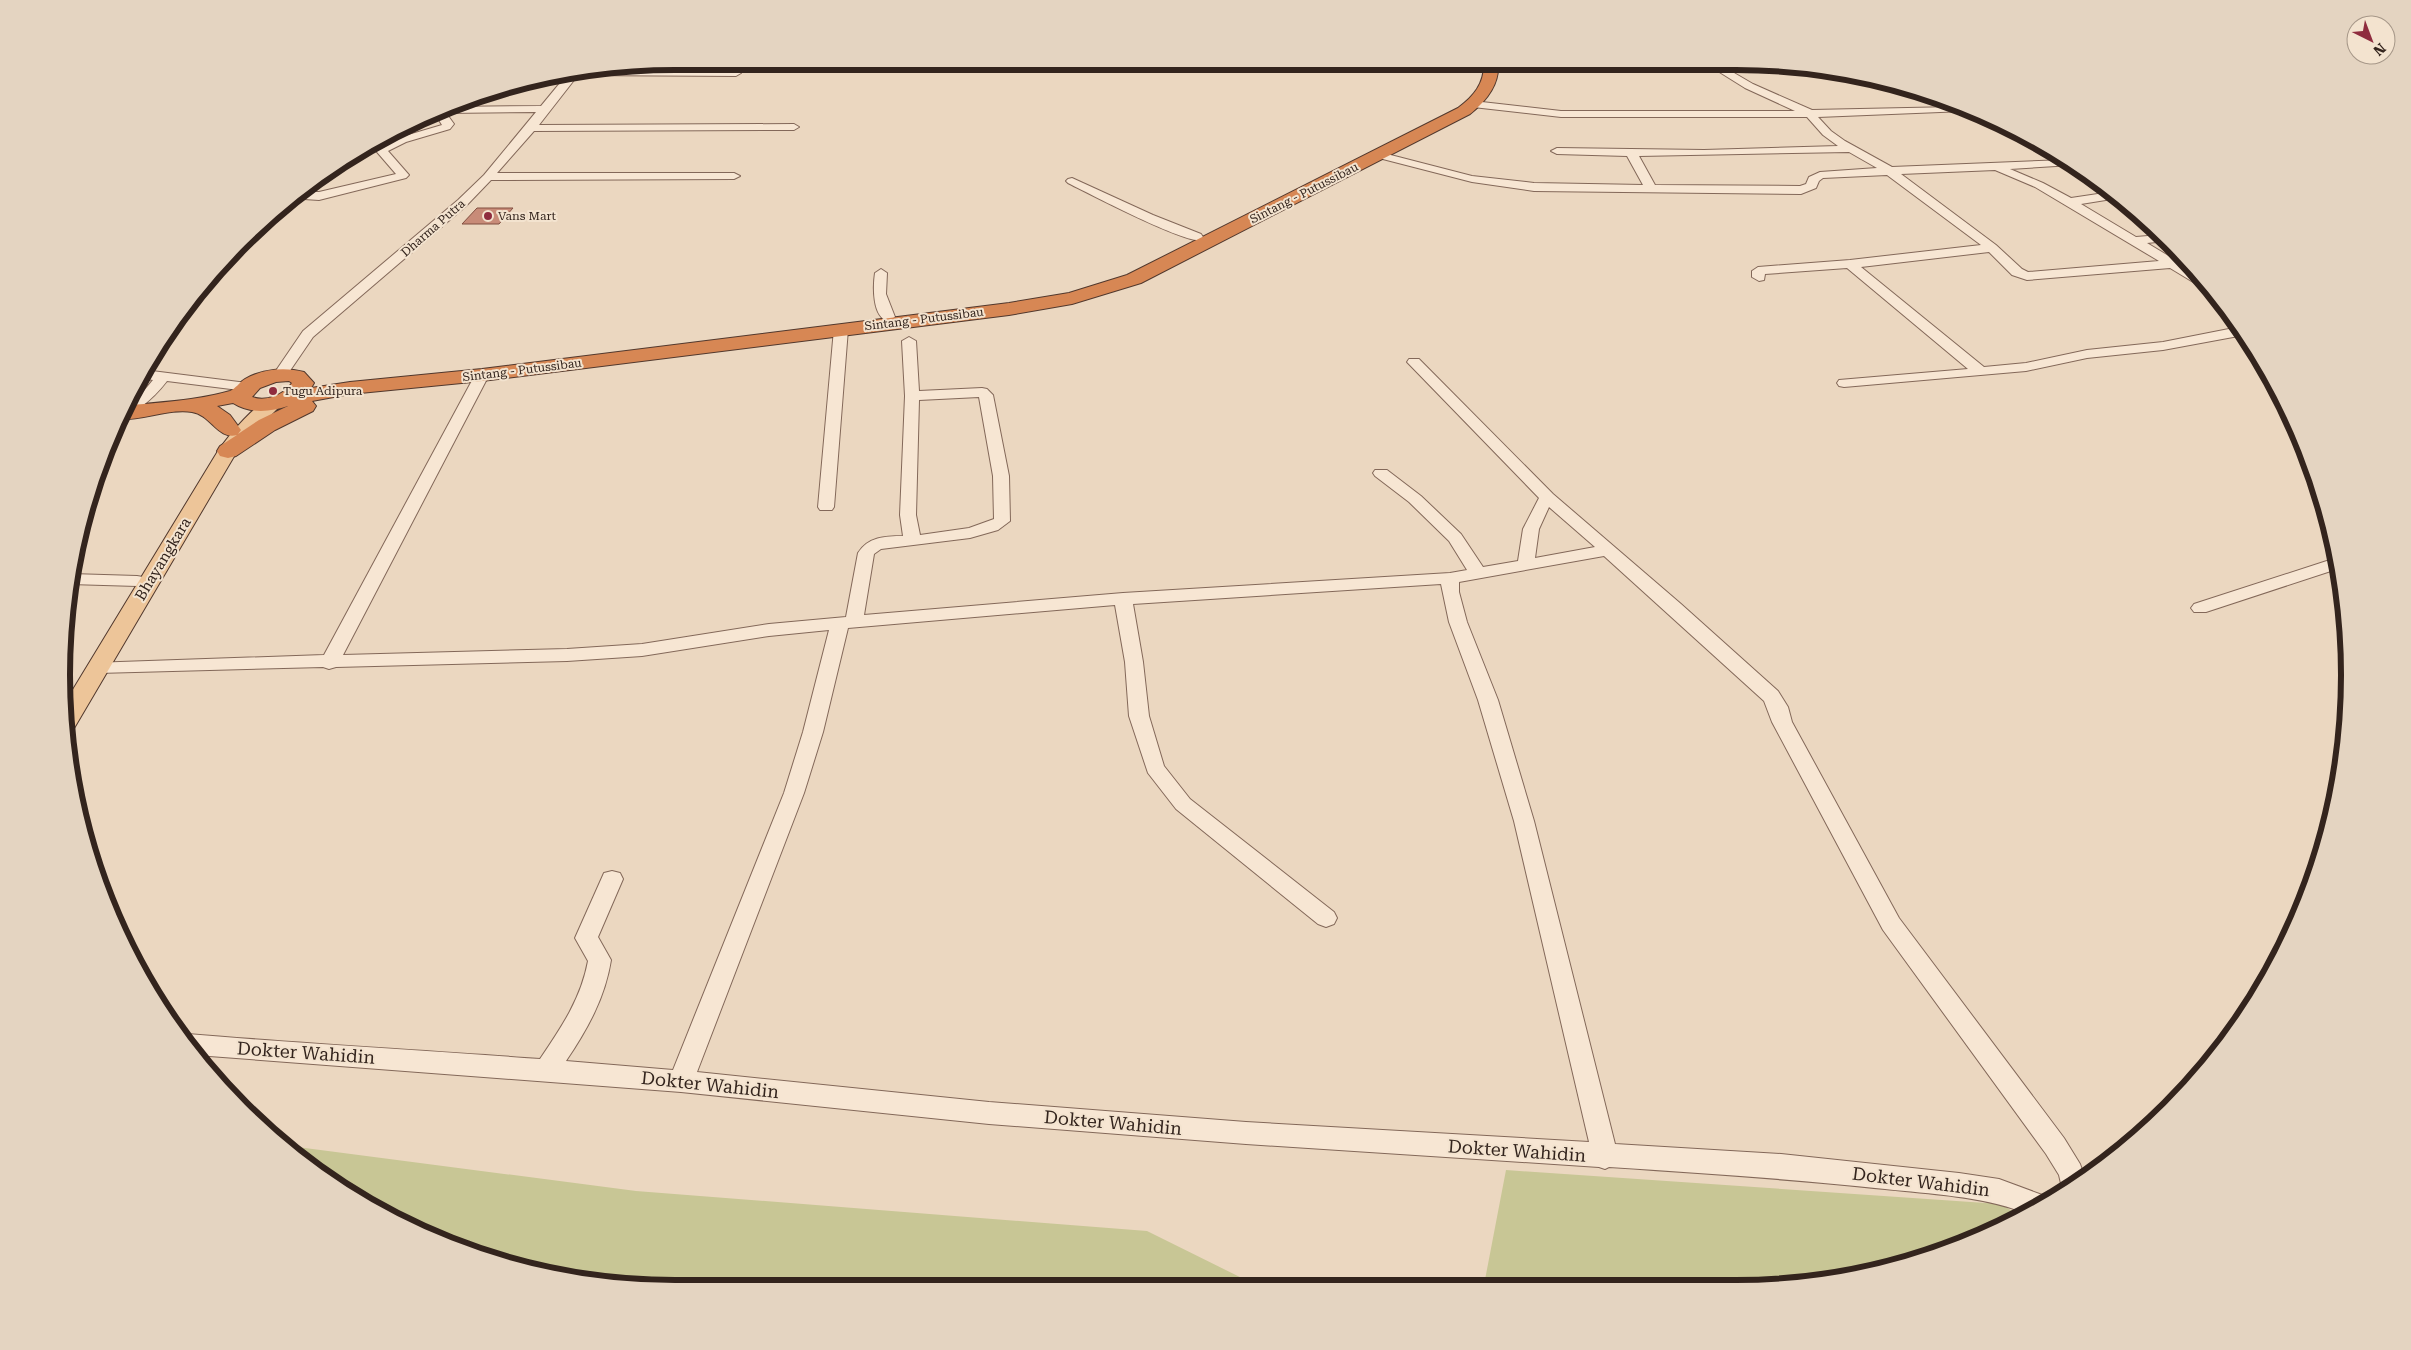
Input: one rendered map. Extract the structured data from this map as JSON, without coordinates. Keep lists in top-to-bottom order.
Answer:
{
  "streets": {
    "highway": ["Sintang - Putussibau"],
    "main road": ["Bhayangkara"],
    "street": ["Dharma Putra", "Dokter Wahidin"]
  },
  "crossings": [
    ["Sintang - Putussibau", "Bhayangkara"]
  ],
  "places": ["Vans Mart", "Tugu Adipura"],
  "north": "bottom right"
}
